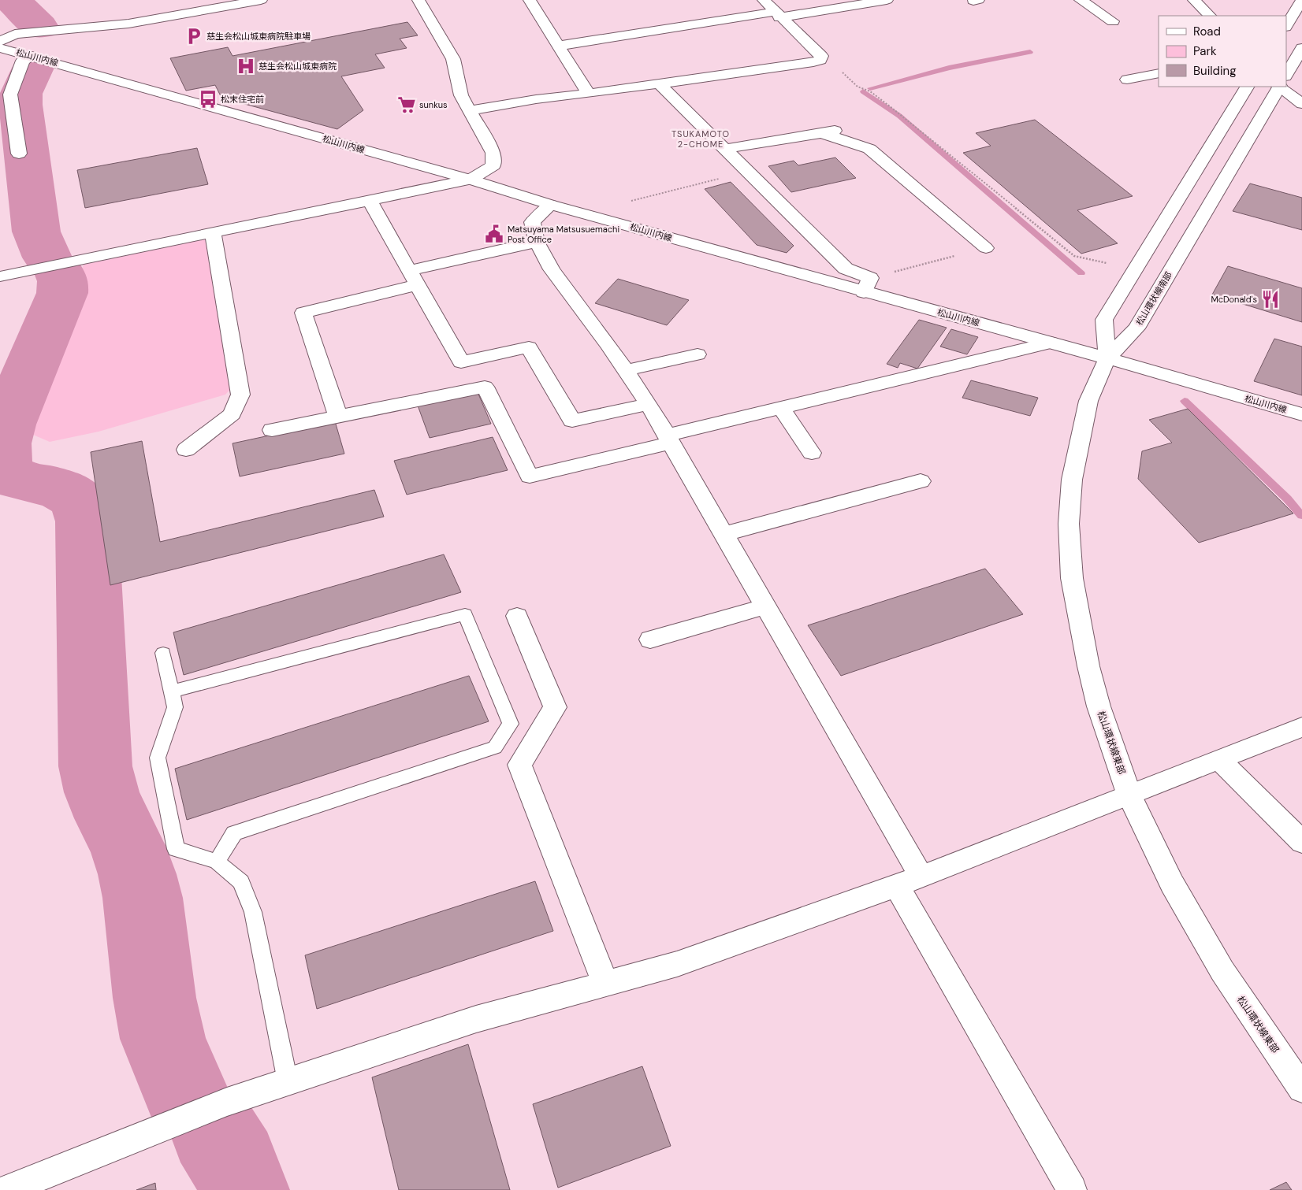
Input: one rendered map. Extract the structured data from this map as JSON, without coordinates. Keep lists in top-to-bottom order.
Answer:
{
  "streets": {
    "street": ["松山川内線", "松山環状線南部", "松山環状線東部"]
  },
  "crossings": [
    ["松山川内線", "松山環状線南部"],
    ["松山川内線", "松山環状線東部"],
    ["松山環状線南部", "松山環状線東部"]
  ],
  "districts": ["TSUKAMOTO 2-CHOME"],
  "places": {
    "parking": ["慈生会松山城東病院駐車場"],
    "hospital": ["慈生会松山城東病院"],
    "bus stop": ["松末住宅前"],
    "supermarket": ["sunkus"],
    "public building": ["Matsuyama Matsusuemachi Post Office"],
    "restaurant": ["McDonald's"]
  },
  "legend": ["Road", "Park", "Building"]
}
